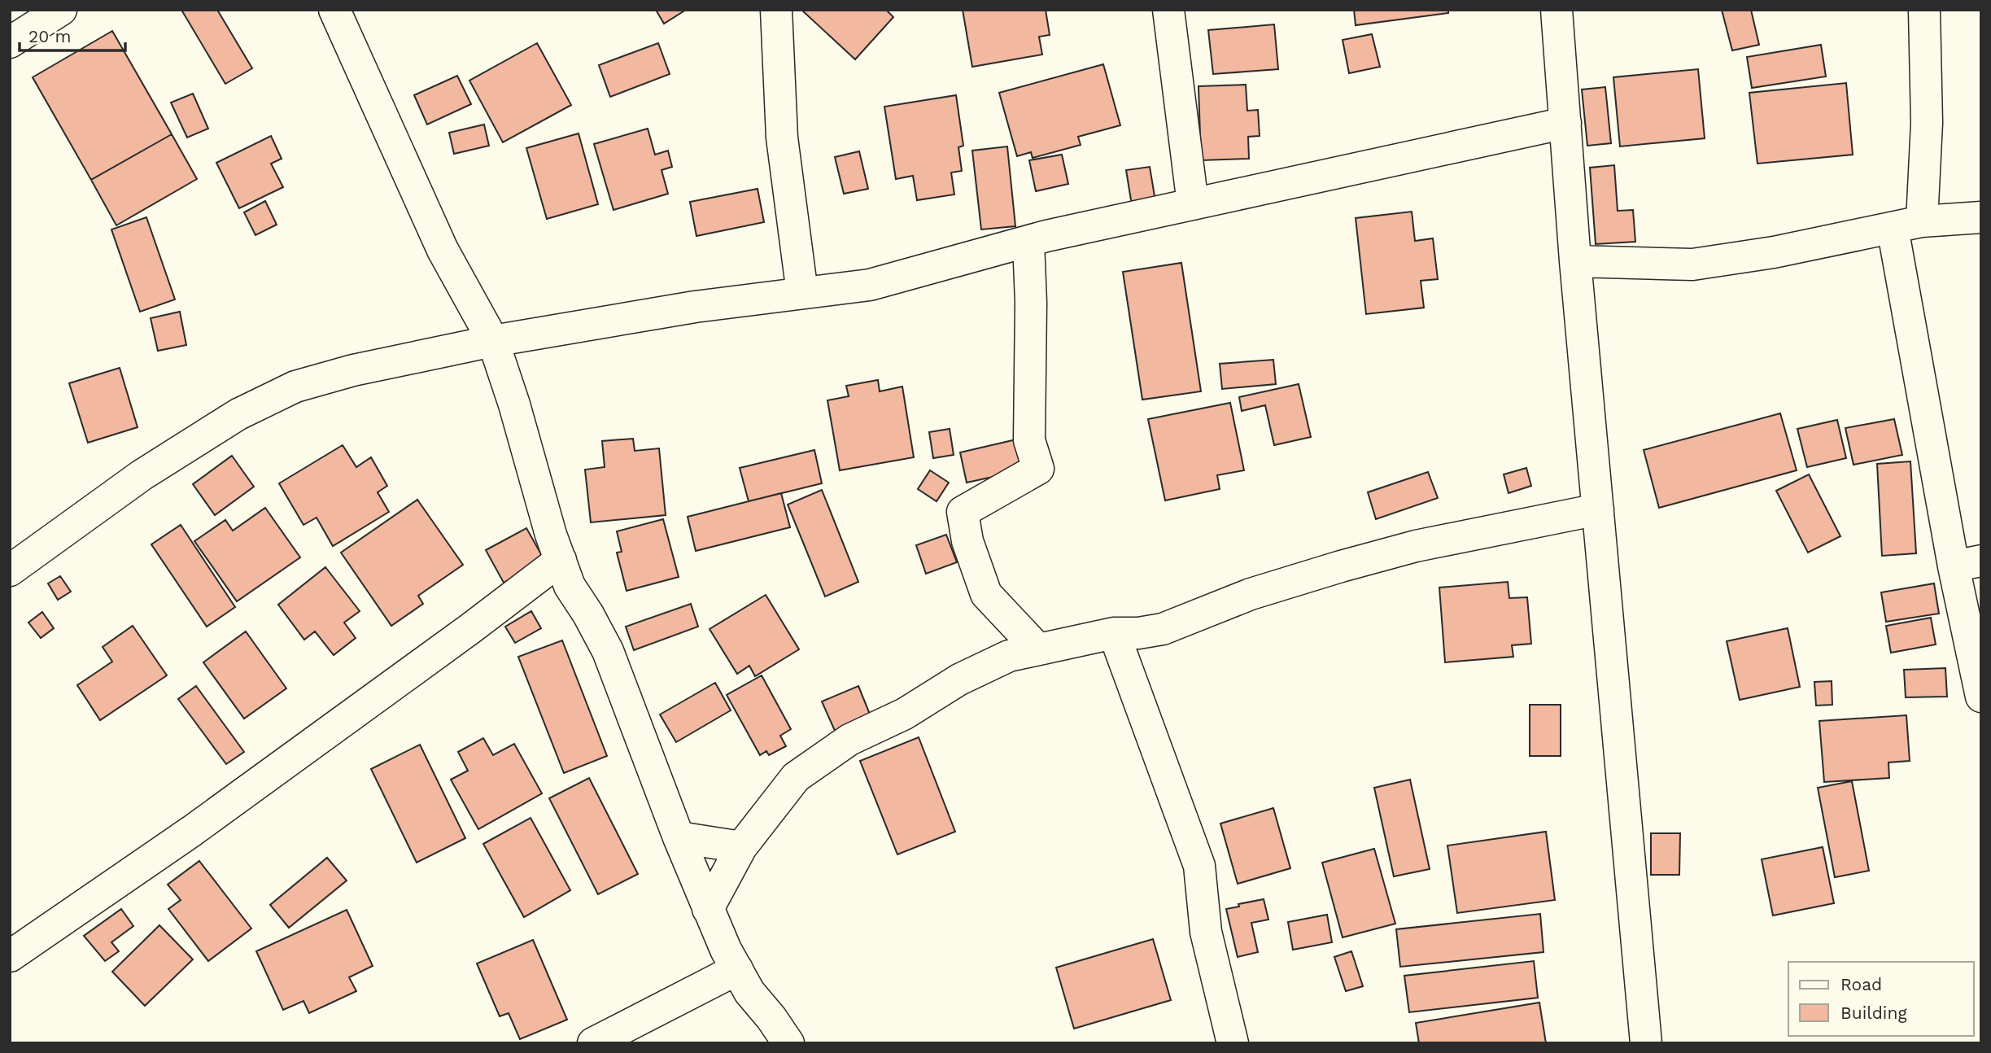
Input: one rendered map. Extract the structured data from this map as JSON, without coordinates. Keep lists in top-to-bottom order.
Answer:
{
  "legend": ["Road", "Building"],
  "scale_bar": "20 m"
}
